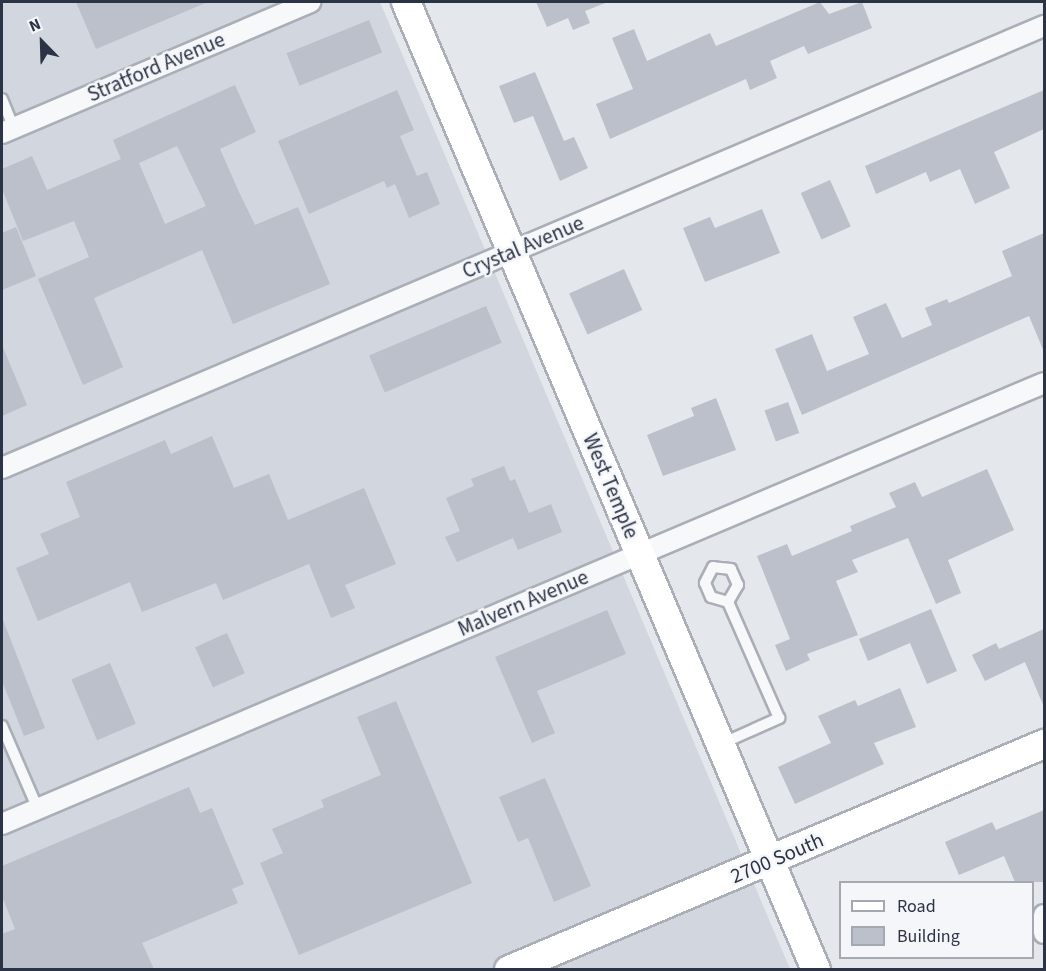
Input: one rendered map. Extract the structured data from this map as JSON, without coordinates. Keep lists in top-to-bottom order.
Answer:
{
  "streets": {
    "street": [
      "Stratford Avenue",
      "Crystal Avenue",
      "West Temple",
      "Malvern Avenue",
      "2700 South"
    ]
  },
  "crossings": [
    ["Crystal Avenue", "West Temple"],
    ["West Temple", "Malvern Avenue"],
    ["West Temple", "2700 South"]
  ],
  "legend": ["Road", "Building"],
  "north": "top left"
}
